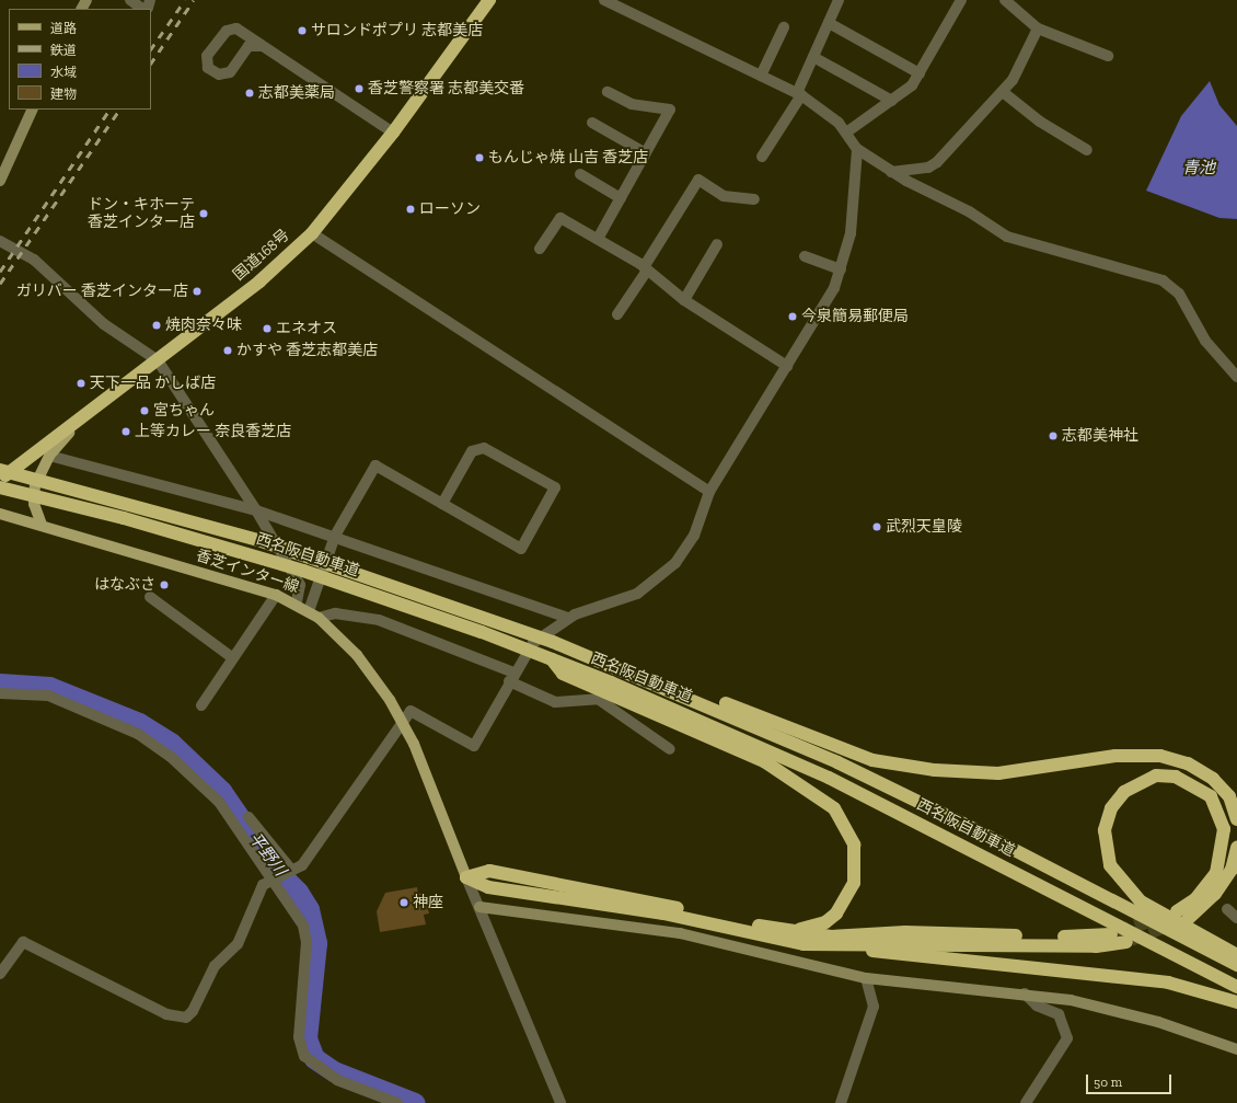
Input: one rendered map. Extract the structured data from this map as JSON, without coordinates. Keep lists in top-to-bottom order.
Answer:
{
  "streets": {
    "highway": ["国道168号", "西名阪自動車道"],
    "main road": ["香芝インター線"]
  },
  "water": ["青池", "平野川"],
  "places": [
    "サロンドポプリ 志都美店",
    "香芝警察署 志都美交番",
    "志都美薬局",
    "もんじゃ焼 山吉 香芝店",
    "ローソン",
    "ドン・キホーテ 香芝インター店",
    "ガリバー 香芝インター店",
    "今泉簡易郵便局",
    "焼肉奈々味",
    "エネオス",
    "かすや 香芝志都美店",
    "天下一品 かしば店",
    "宮ちゃん",
    "上等カレー 奈良香芝店",
    "志都美神社",
    "武烈天皇陵",
    "はなぶさ",
    "神座"
  ],
  "legend": [
    "道路",
    "鉄道",
    "水域",
    "建物"
  ],
  "scale_bar": "50 m"
}
